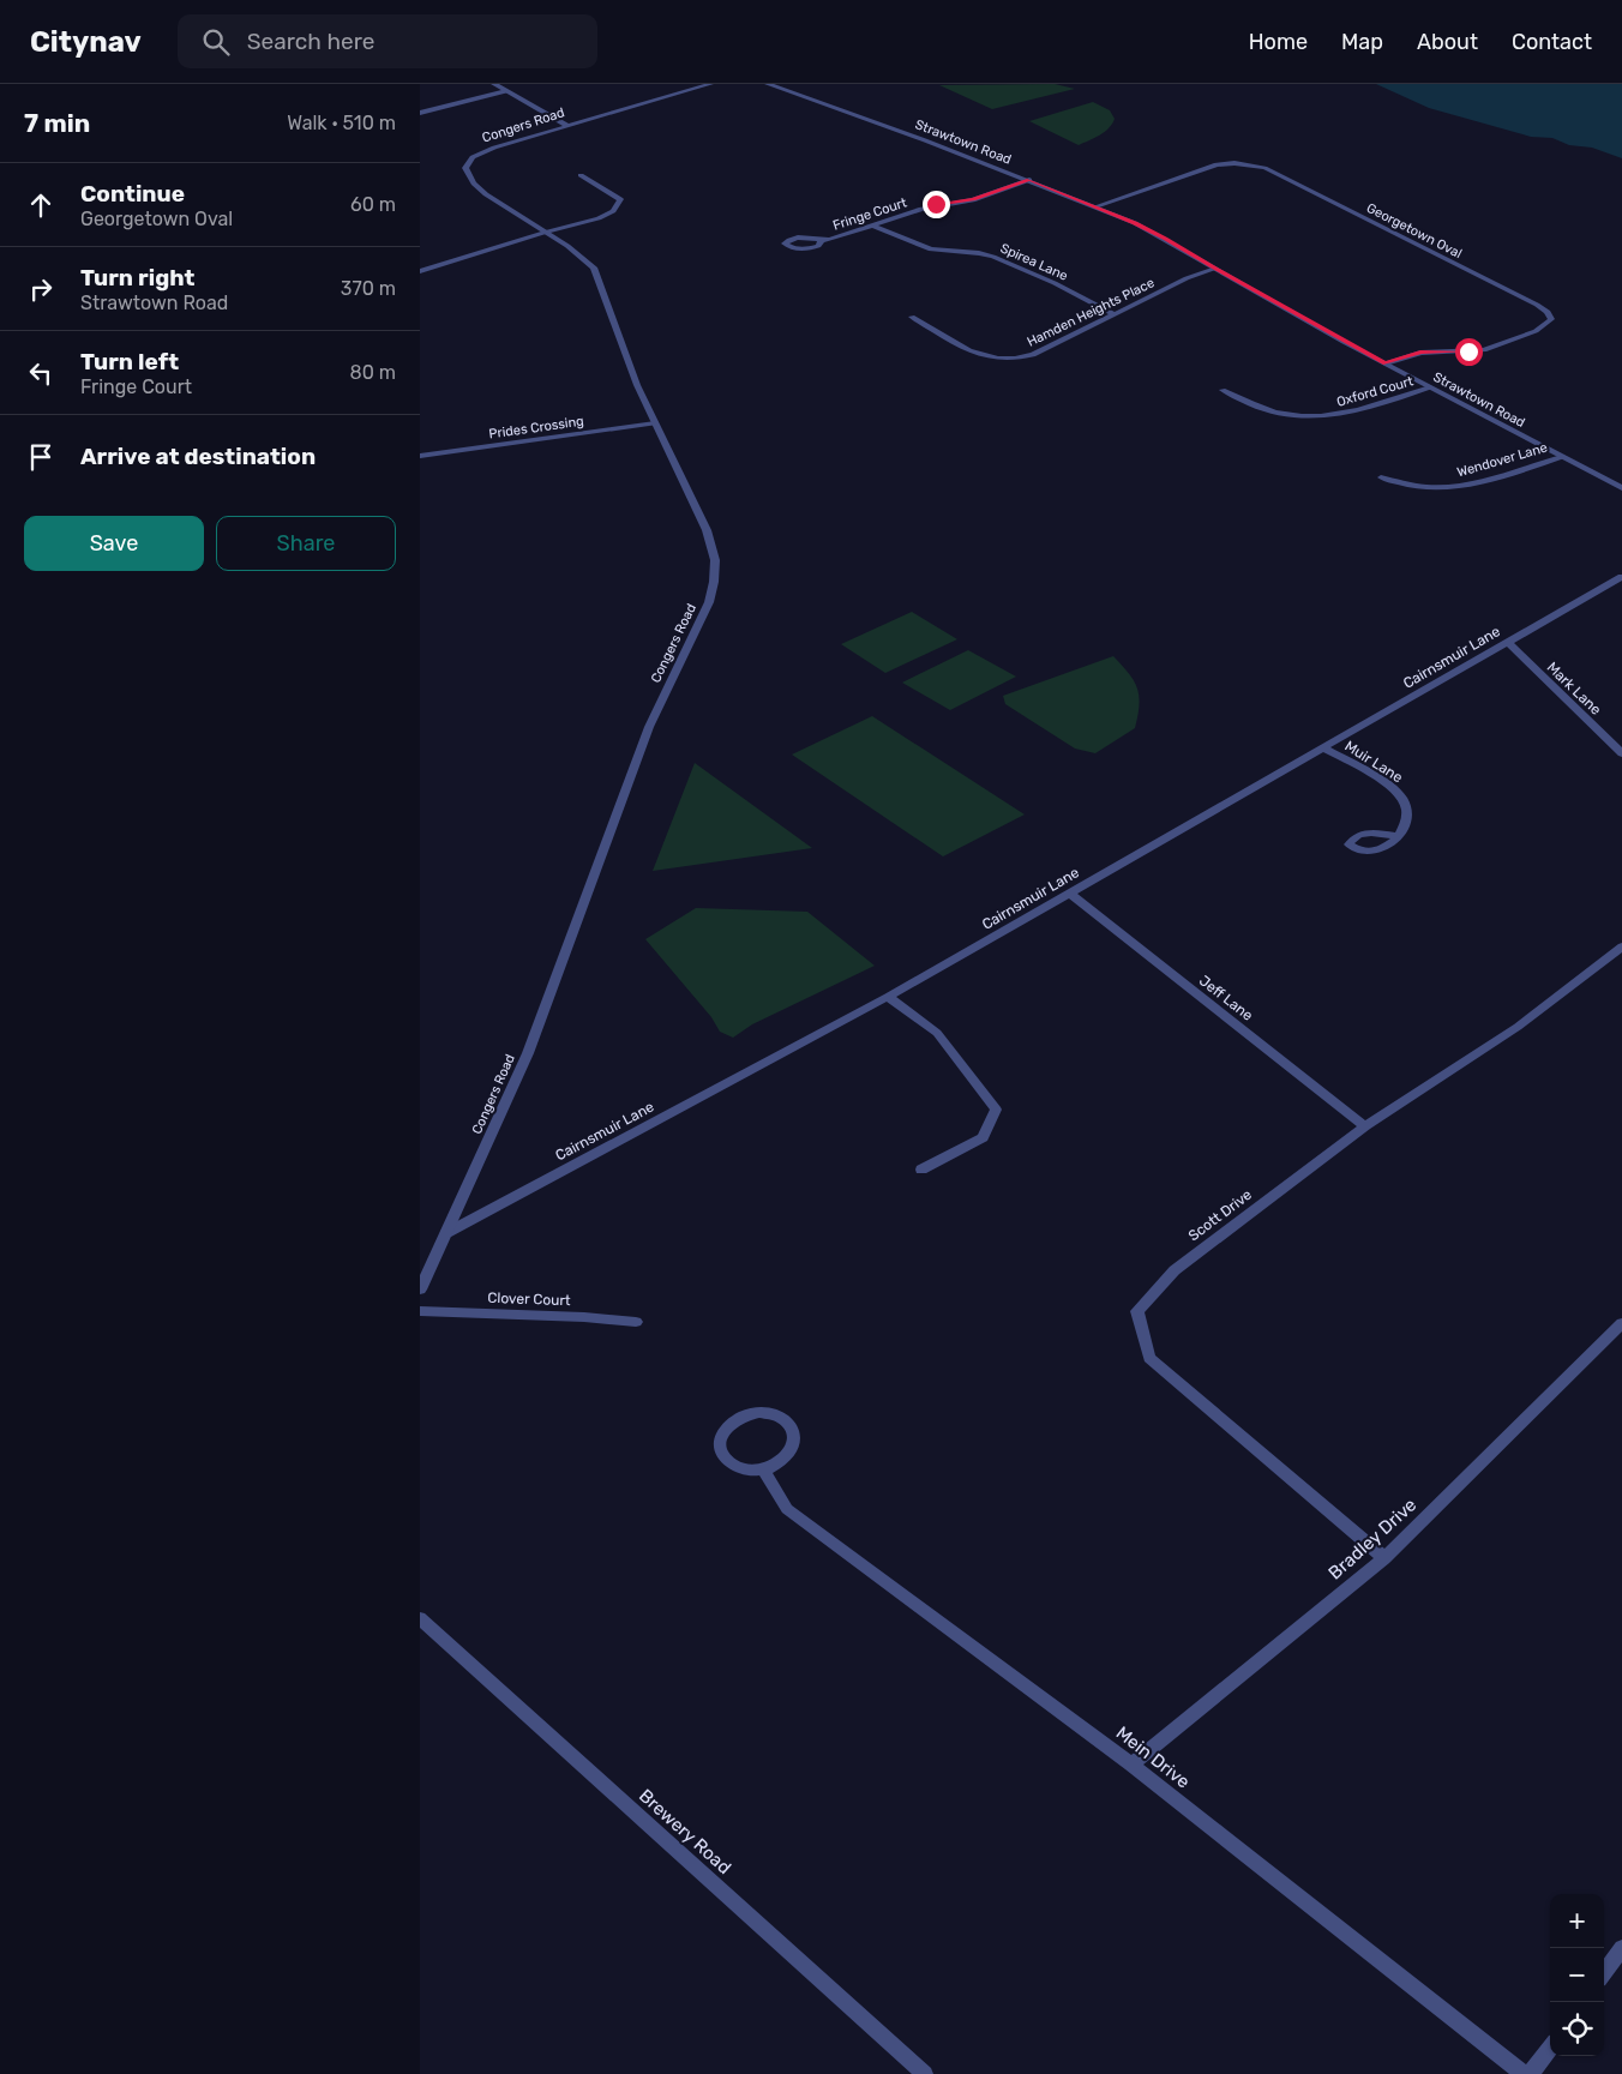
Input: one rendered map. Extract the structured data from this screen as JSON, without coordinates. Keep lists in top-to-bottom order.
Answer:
{
  "streets": {
    "street": [
      "Congers Road",
      "Strawtown Road",
      "Fringe Court",
      "Georgetown Oval",
      "Spirea Lane",
      "Hamden Heights Place",
      "Oxford Court",
      "Prides Crossing",
      "Wendover Lane",
      "Cairnsmuir Lane",
      "Mark Lane",
      "Muir Lane",
      "Jeff Lane",
      "Scott Drive",
      "Clover Court",
      "Bradley Drive",
      "Mein Drive",
      "Brewery Road"
    ]
  },
  "crossings": [
    ["Congers Road", "Prides Crossing"],
    ["Congers Road", "Cairnsmuir Lane"],
    ["Strawtown Road", "Fringe Court"],
    ["Strawtown Road", "Georgetown Oval"],
    ["Strawtown Road", "Hamden Heights Place"],
    ["Strawtown Road", "Oxford Court"],
    ["Strawtown Road", "Wendover Lane"],
    ["Fringe Court", "Spirea Lane"],
    ["Spirea Lane", "Hamden Heights Place"],
    ["Cairnsmuir Lane", "Mark Lane"],
    ["Cairnsmuir Lane", "Muir Lane"],
    ["Cairnsmuir Lane", "Jeff Lane"],
    ["Jeff Lane", "Scott Drive"],
    ["Scott Drive", "Bradley Drive"],
    ["Bradley Drive", "Mein Drive"]
  ],
  "page": {
    "header": "Citynav",
    "search": "Search here",
    "nav": [
      "Home",
      "Map",
      "About",
      "Contact"
    ],
    "heading": ["7 min", "Walk · 510 m"],
    "list": [
      ["Continue", "Georgetown Oval", "60 m"],
      ["Turn right", "Strawtown Road", "370 m"],
      ["Turn left", "Fringe Court", "80 m"],
      "Arrive at destination"
    ],
    "buttons": ["Save", "Share"],
    "map_buttons": ["+", "−"]
  }
}
